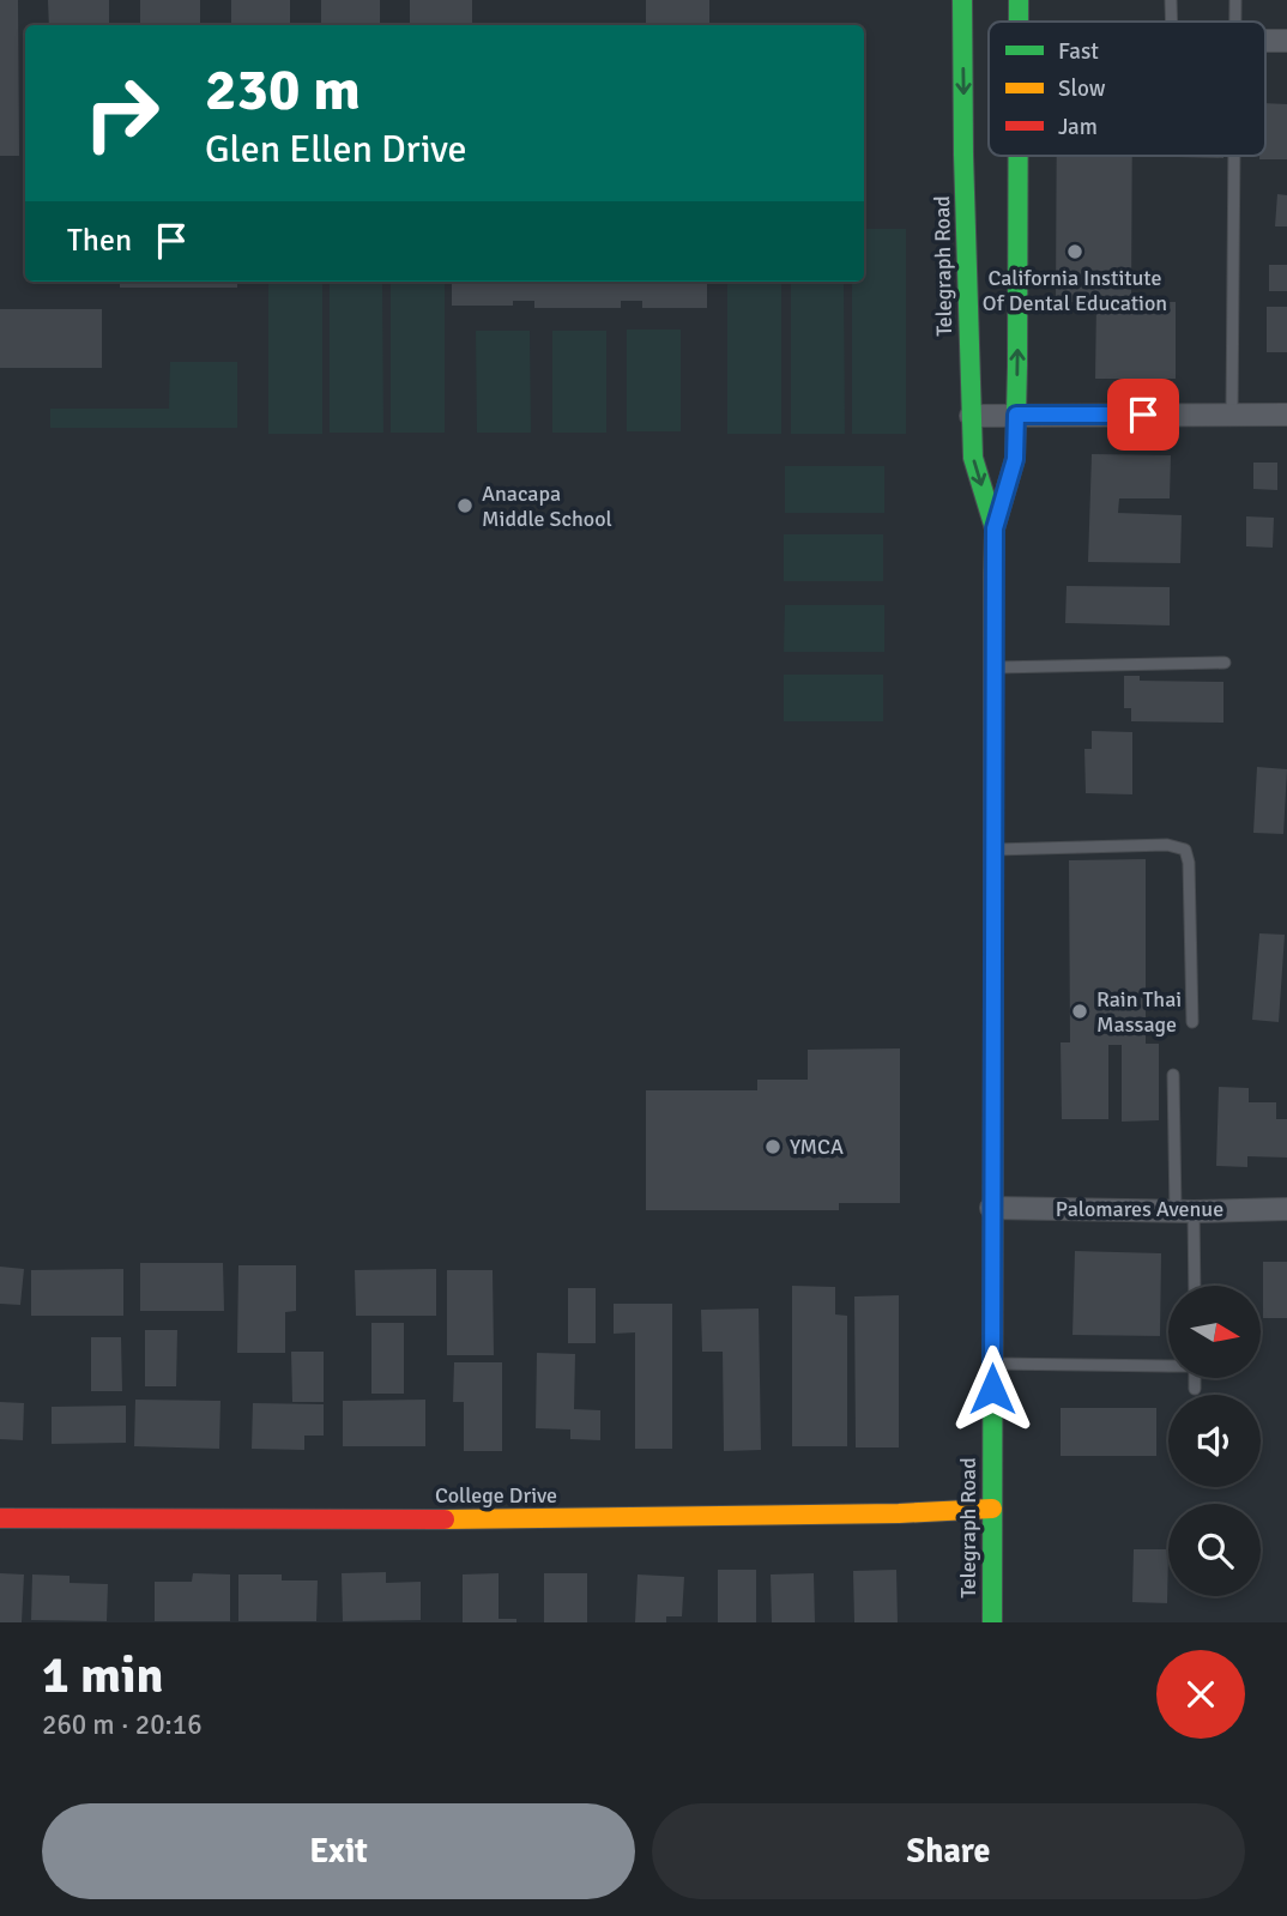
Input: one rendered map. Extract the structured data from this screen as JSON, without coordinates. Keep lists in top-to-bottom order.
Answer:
{
  "streets": {
    "main road": ["Telegraph Road", "College Drive"],
    "street": ["Palomares Avenue"]
  },
  "crossings": [
    ["Telegraph Road", "Palomares Avenue"],
    ["Telegraph Road", "College Drive"]
  ],
  "places": [
    "California Institute Of Dental Education",
    "Anacapa Middle School",
    "Rain Thai Massage",
    "YMCA"
  ],
  "legend": ["Fast", "Slow", "Jam"],
  "north": "right",
  "page": {
    "turn": ["230 m", "Glen Ellen Drive"],
    "then": "Then",
    "heading": ["1 min", "260 m · 20:16"],
    "buttons": ["Exit", "Share"]
  }
}
